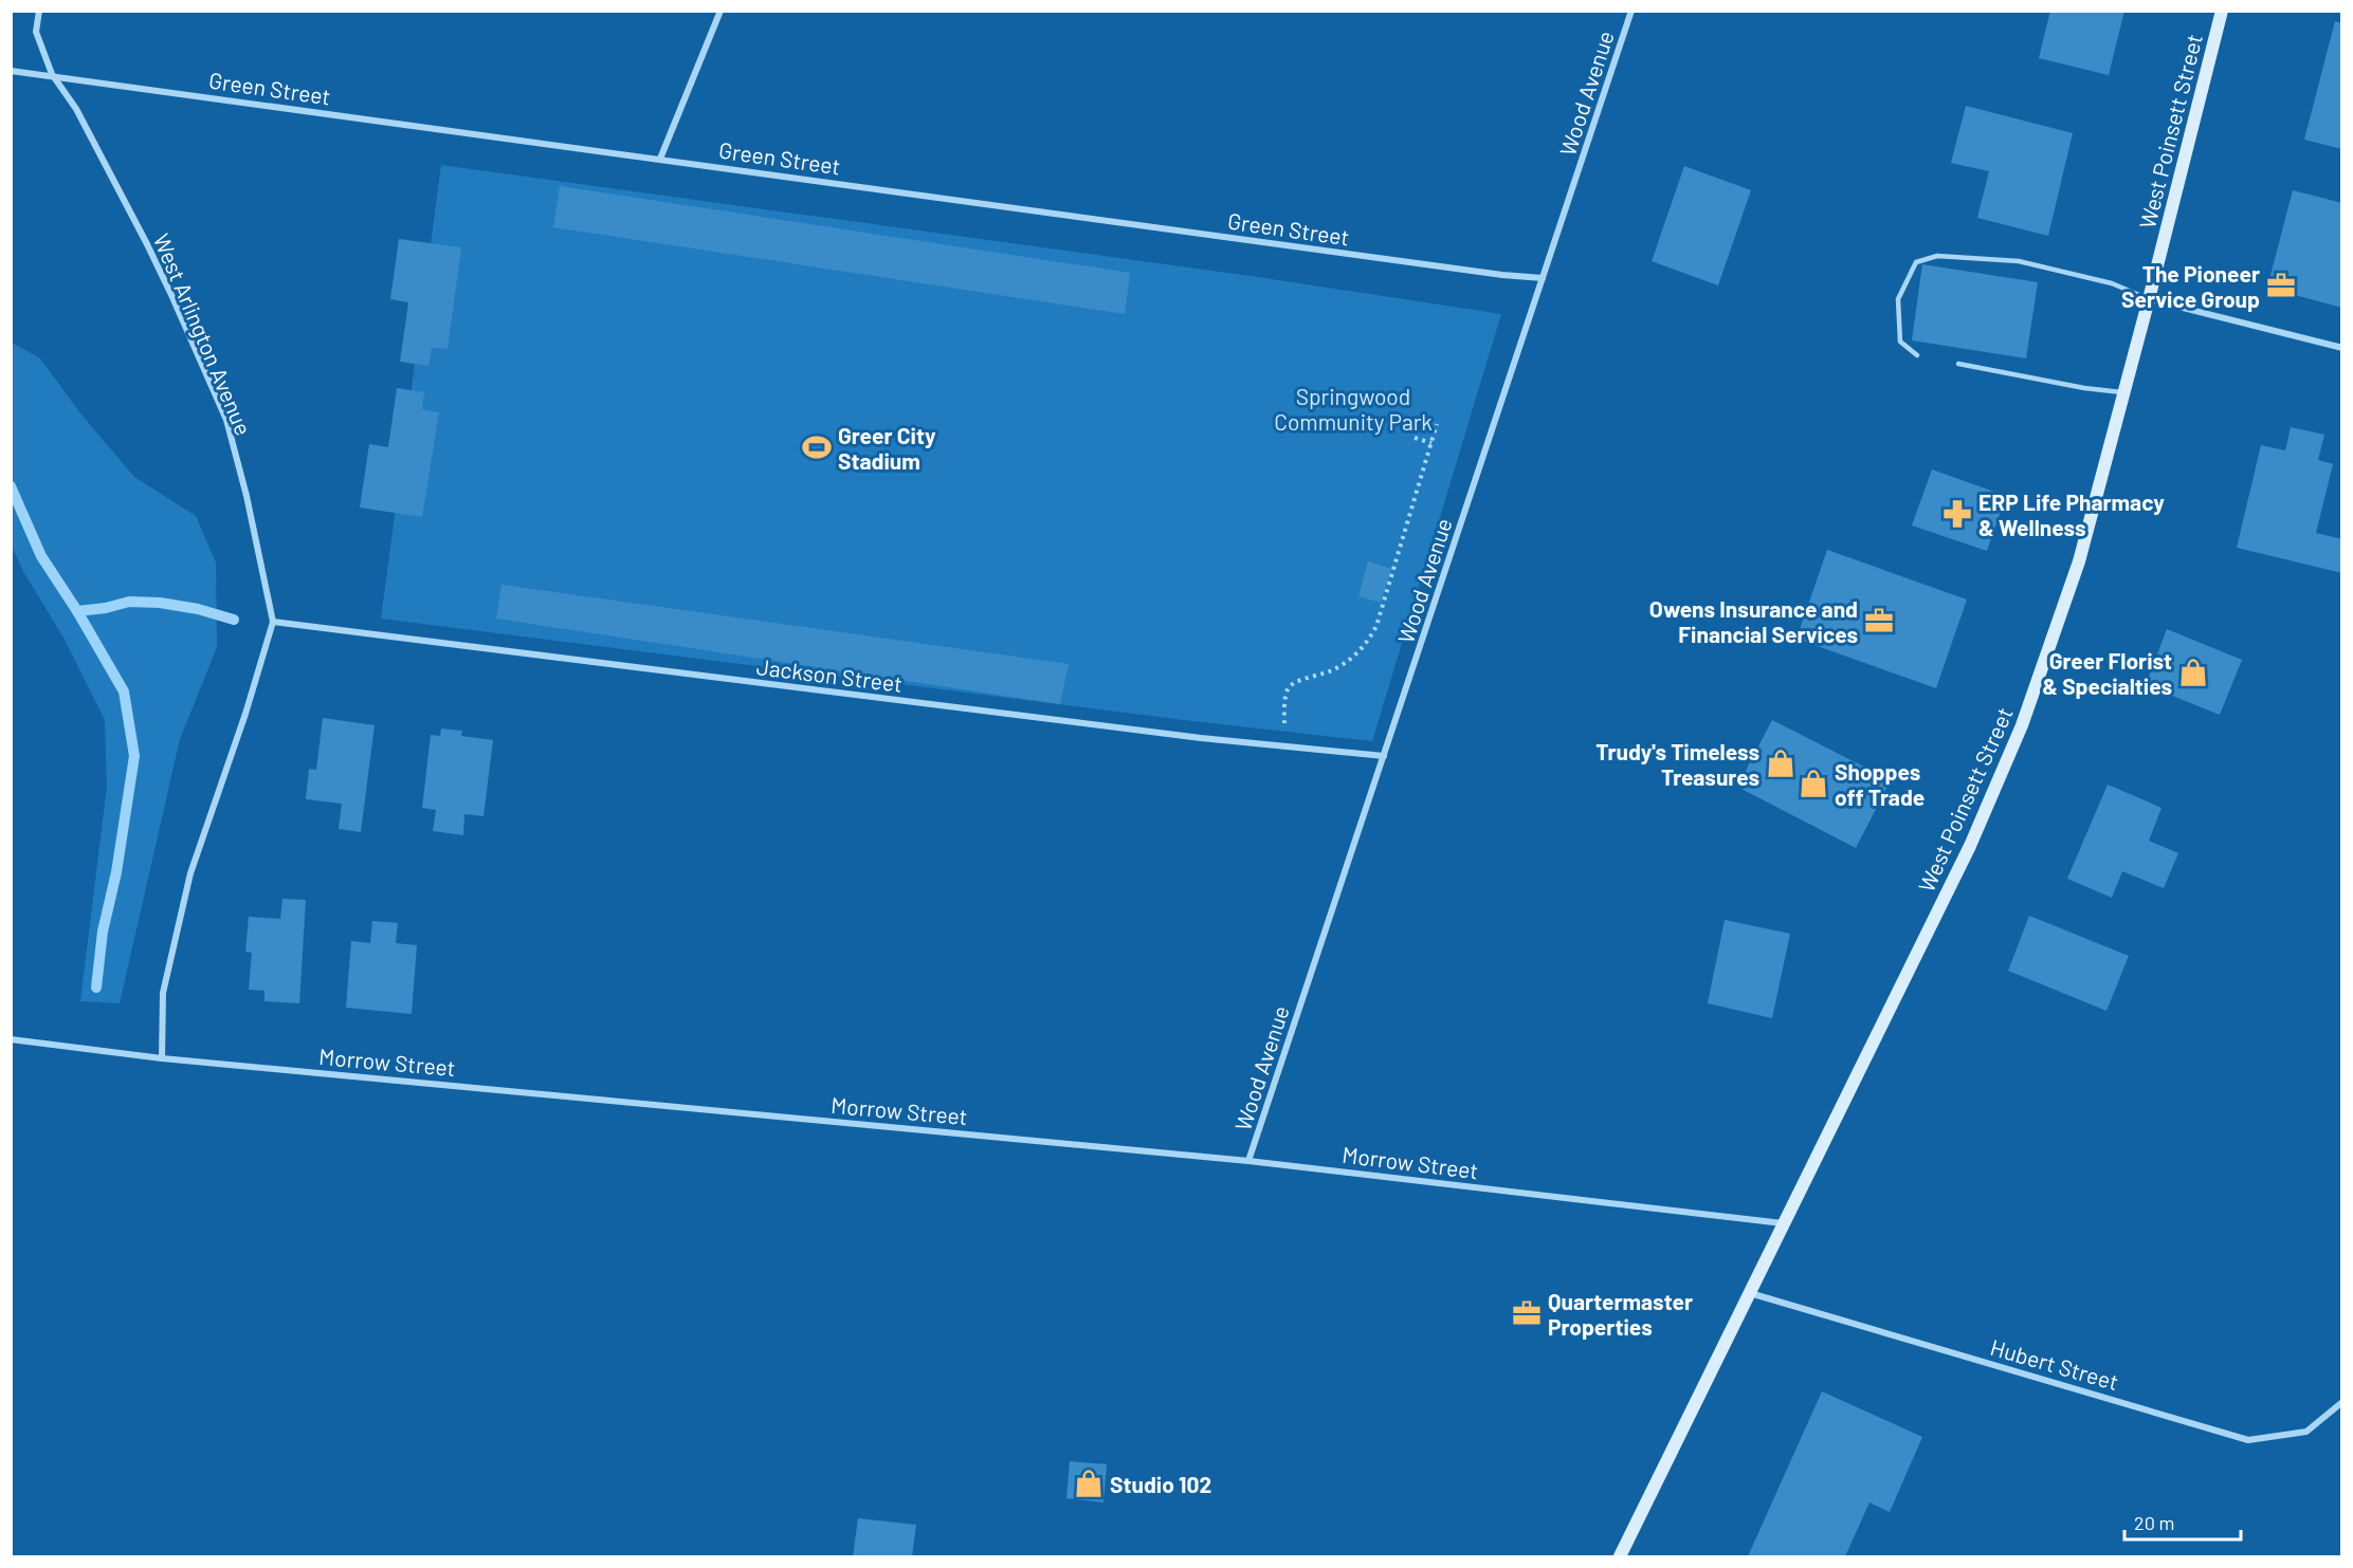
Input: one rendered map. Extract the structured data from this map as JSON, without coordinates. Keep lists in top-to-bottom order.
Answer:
{
  "streets": {
    "main road": ["West Poinsett Street"],
    "street": [
      "Green Street",
      "Wood Avenue",
      "West Arlington Avenue",
      "Jackson Street",
      "Morrow Street",
      "Hubert Street"
    ]
  },
  "crossings": [
    ["Green Street", "Wood Avenue"],
    ["Green Street", "West Arlington Avenue"],
    ["Wood Avenue", "Jackson Street"],
    ["Wood Avenue", "Morrow Street"],
    ["West Poinsett Street", "Morrow Street"],
    ["West Poinsett Street", "Hubert Street"],
    ["West Arlington Avenue", "Jackson Street"],
    ["West Arlington Avenue", "Morrow Street"]
  ],
  "parks": ["Springwood Community Park"],
  "places": {
    "office": ["The Pioneer Service Group", "Owens Insurance and Financial Services", "Quartermaster Properties"],
    "sports": ["Greer City Stadium"],
    "pharmacy": ["ERP Life Pharmacy & Wellness"],
    "shop": [
      "Greer Florist & Specialties",
      "Trudy's Timeless Treasures",
      "Shoppes off Trade",
      "Studio 102"
    ]
  },
  "scale_bar": "20 m"
}
